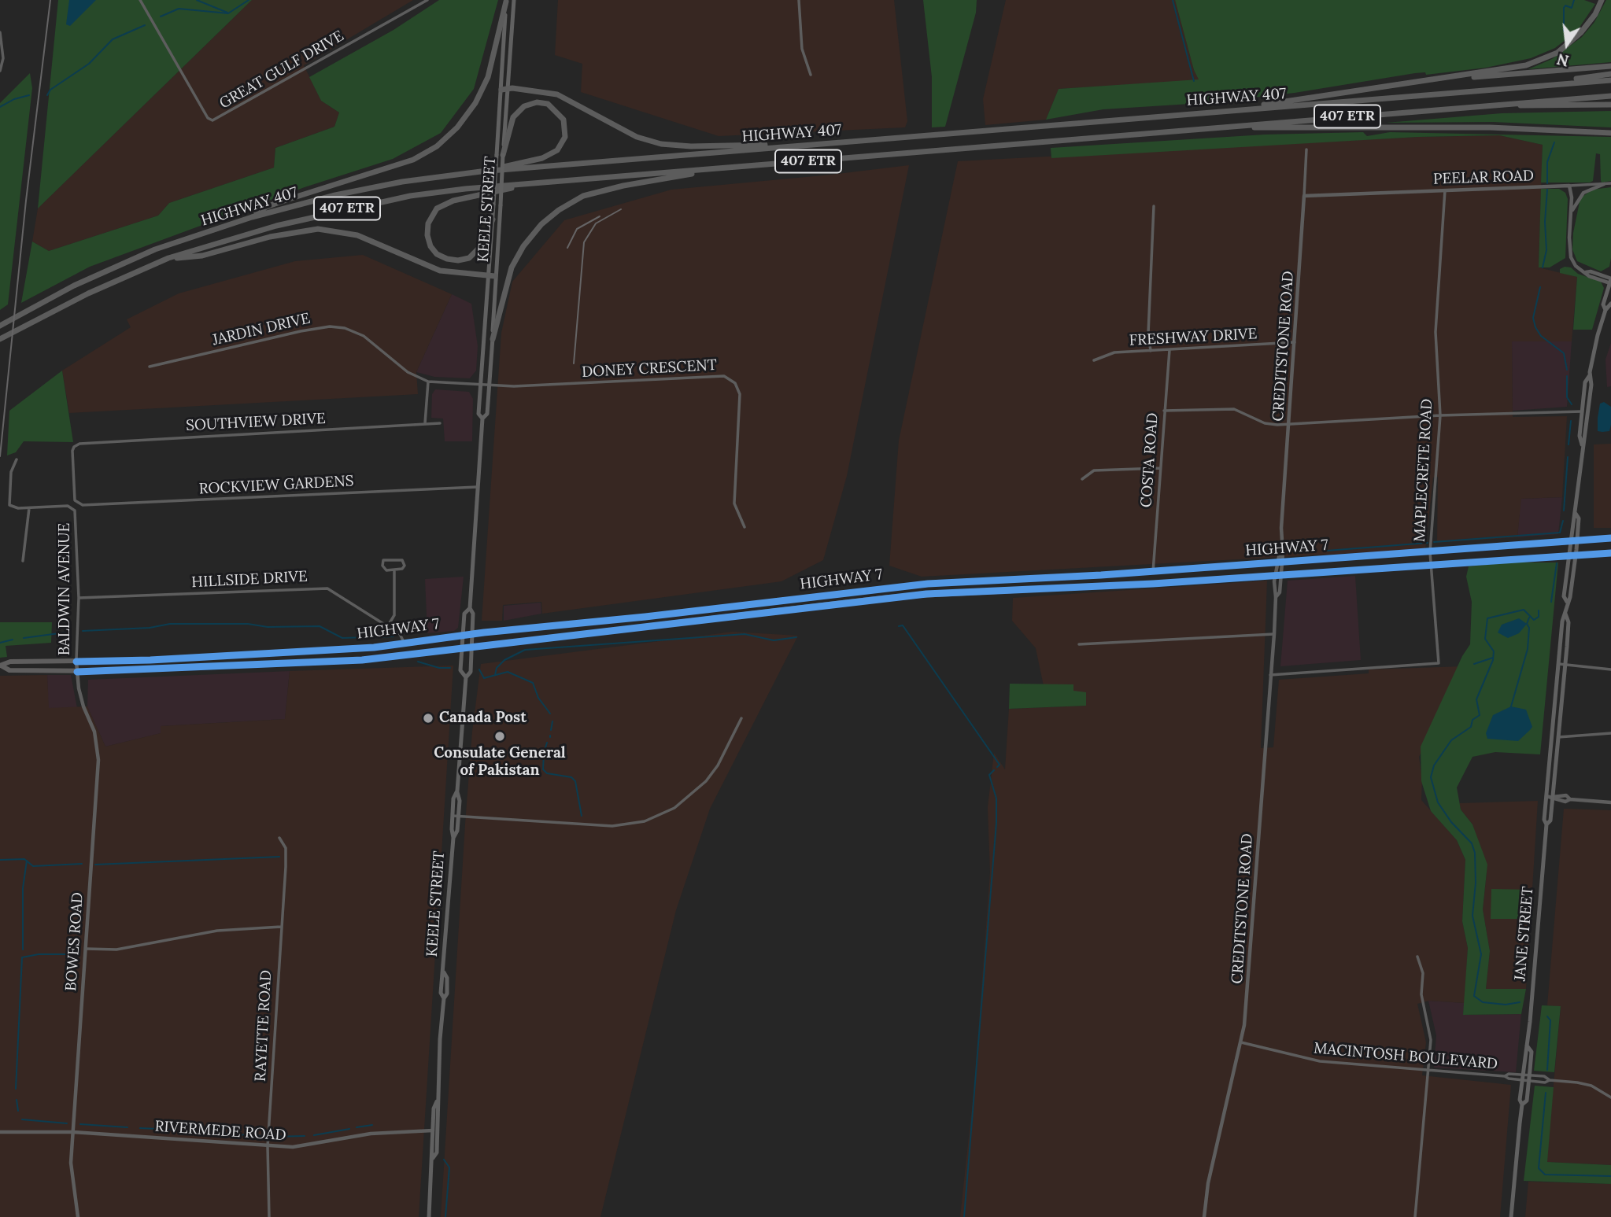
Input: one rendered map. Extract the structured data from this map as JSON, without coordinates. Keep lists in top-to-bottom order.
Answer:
{
  "streets": {
    "highway": ["HIGHWAY 407", "407 ETR"],
    "main road": ["KEELE STREET", "HIGHWAY 7", "JANE STREET"],
    "street": [
      "GREAT GULF DRIVE",
      "PEELAR ROAD",
      "JARDIN DRIVE",
      "FRESHWAY DRIVE",
      "CREDITSTONE ROAD",
      "DONEY CRESCENT",
      "SOUTHVIEW DRIVE",
      "COSTA ROAD",
      "MAPLECRETE ROAD",
      "ROCKVIEW GARDENS",
      "HILLSIDE DRIVE",
      "BALDWIN AVENUE",
      "BOWES ROAD",
      "RAYETTE ROAD",
      "MACINTOSH BOULEVARD",
      "RIVERMEDE ROAD"
    ]
  },
  "crossings": [
    ["PEELAR ROAD", "CREDITSTONE ROAD"],
    ["PEELAR ROAD", "MAPLECRETE ROAD"],
    ["KEELE STREET", "JARDIN DRIVE"],
    ["KEELE STREET", "DONEY CRESCENT"],
    ["KEELE STREET", "ROCKVIEW GARDENS"],
    ["KEELE STREET", "HIGHWAY 7"],
    ["KEELE STREET", "RIVERMEDE ROAD"],
    ["JARDIN DRIVE", "DONEY CRESCENT"],
    ["FRESHWAY DRIVE", "CREDITSTONE ROAD"],
    ["FRESHWAY DRIVE", "COSTA ROAD"],
    ["CREDITSTONE ROAD", "MAPLECRETE ROAD"],
    ["CREDITSTONE ROAD", "HIGHWAY 7"],
    ["CREDITSTONE ROAD", "MACINTOSH BOULEVARD"],
    ["SOUTHVIEW DRIVE", "BALDWIN AVENUE"],
    ["COSTA ROAD", "HIGHWAY 7"],
    ["MAPLECRETE ROAD", "HIGHWAY 7"],
    ["ROCKVIEW GARDENS", "BALDWIN AVENUE"],
    ["HIGHWAY 7", "HILLSIDE DRIVE"],
    ["HIGHWAY 7", "BALDWIN AVENUE"],
    ["HIGHWAY 7", "JANE STREET"],
    ["HIGHWAY 7", "BOWES ROAD"],
    ["HILLSIDE DRIVE", "BALDWIN AVENUE"],
    ["BALDWIN AVENUE", "BOWES ROAD"],
    ["JANE STREET", "MACINTOSH BOULEVARD"],
    ["BOWES ROAD", "RIVERMEDE ROAD"],
    ["RAYETTE ROAD", "RIVERMEDE ROAD"]
  ],
  "places": ["Canada Post", "Consulate General of Pakistan"],
  "north": "bottom"
}
